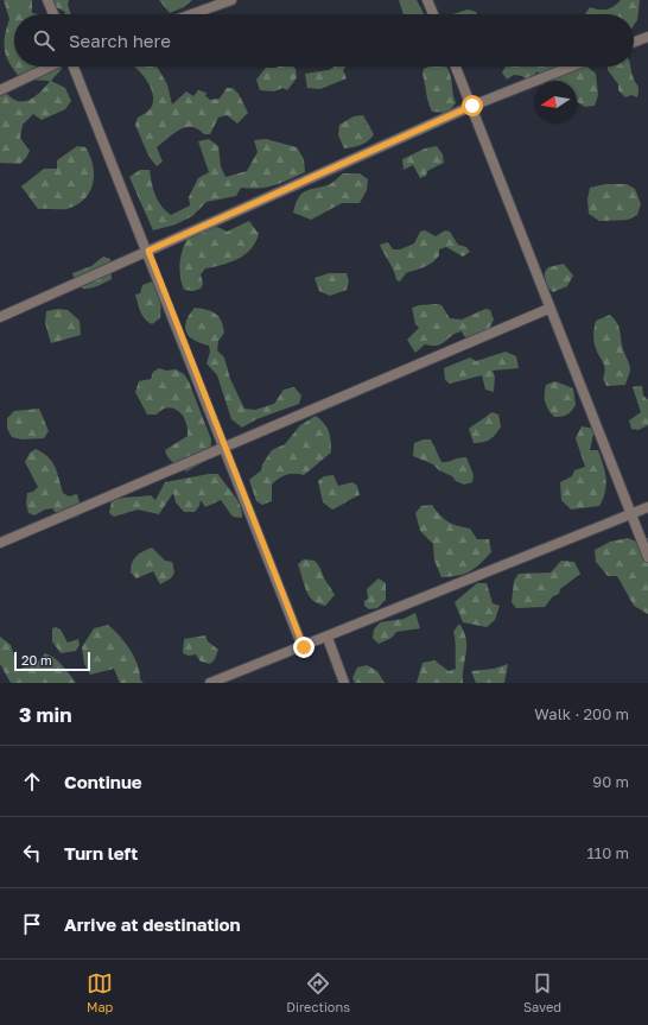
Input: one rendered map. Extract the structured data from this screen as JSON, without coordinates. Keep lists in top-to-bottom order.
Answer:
{
  "scale_bar": "20 m",
  "north": "left",
  "page": {
    "search": "Search here",
    "scale": "20 m",
    "heading": ["3 min", "Walk · 200 m"],
    "list": [
      ["Continue", "90 m"],
      ["Turn left", "110 m"],
      "Arrive at destination"
    ],
    "nav": ["Map", "Directions", "Saved"]
  }
}
